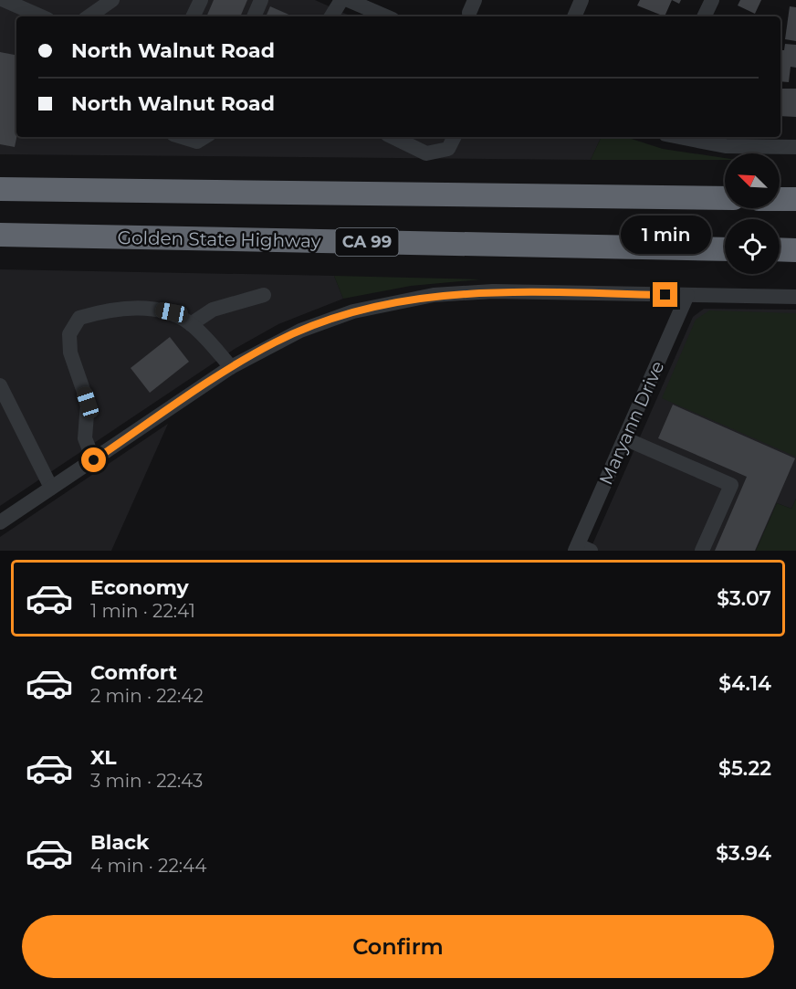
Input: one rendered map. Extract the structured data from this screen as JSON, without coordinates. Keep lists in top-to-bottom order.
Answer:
{
  "streets": {
    "highway": ["Golden State Highway", "CA 99"],
    "street": ["Maryann Drive"]
  },
  "north": "top left",
  "page": {
    "banner": ["North Walnut Road", "North Walnut Road"],
    "bubble": "1 min",
    "list": [
      {
        "name": "Economy",
        "note": "1 min · 22:41",
        "value": "$3.07"
      },
      {
        "name": "Comfort",
        "note": "2 min · 22:42",
        "value": "$4.14"
      },
      {
        "name": "XL",
        "note": "3 min · 22:43",
        "value": "$5.22"
      },
      {
        "name": "Black",
        "note": "4 min · 22:44",
        "value": "$3.94"
      }
    ],
    "buttons": "Confirm"
  }
}
